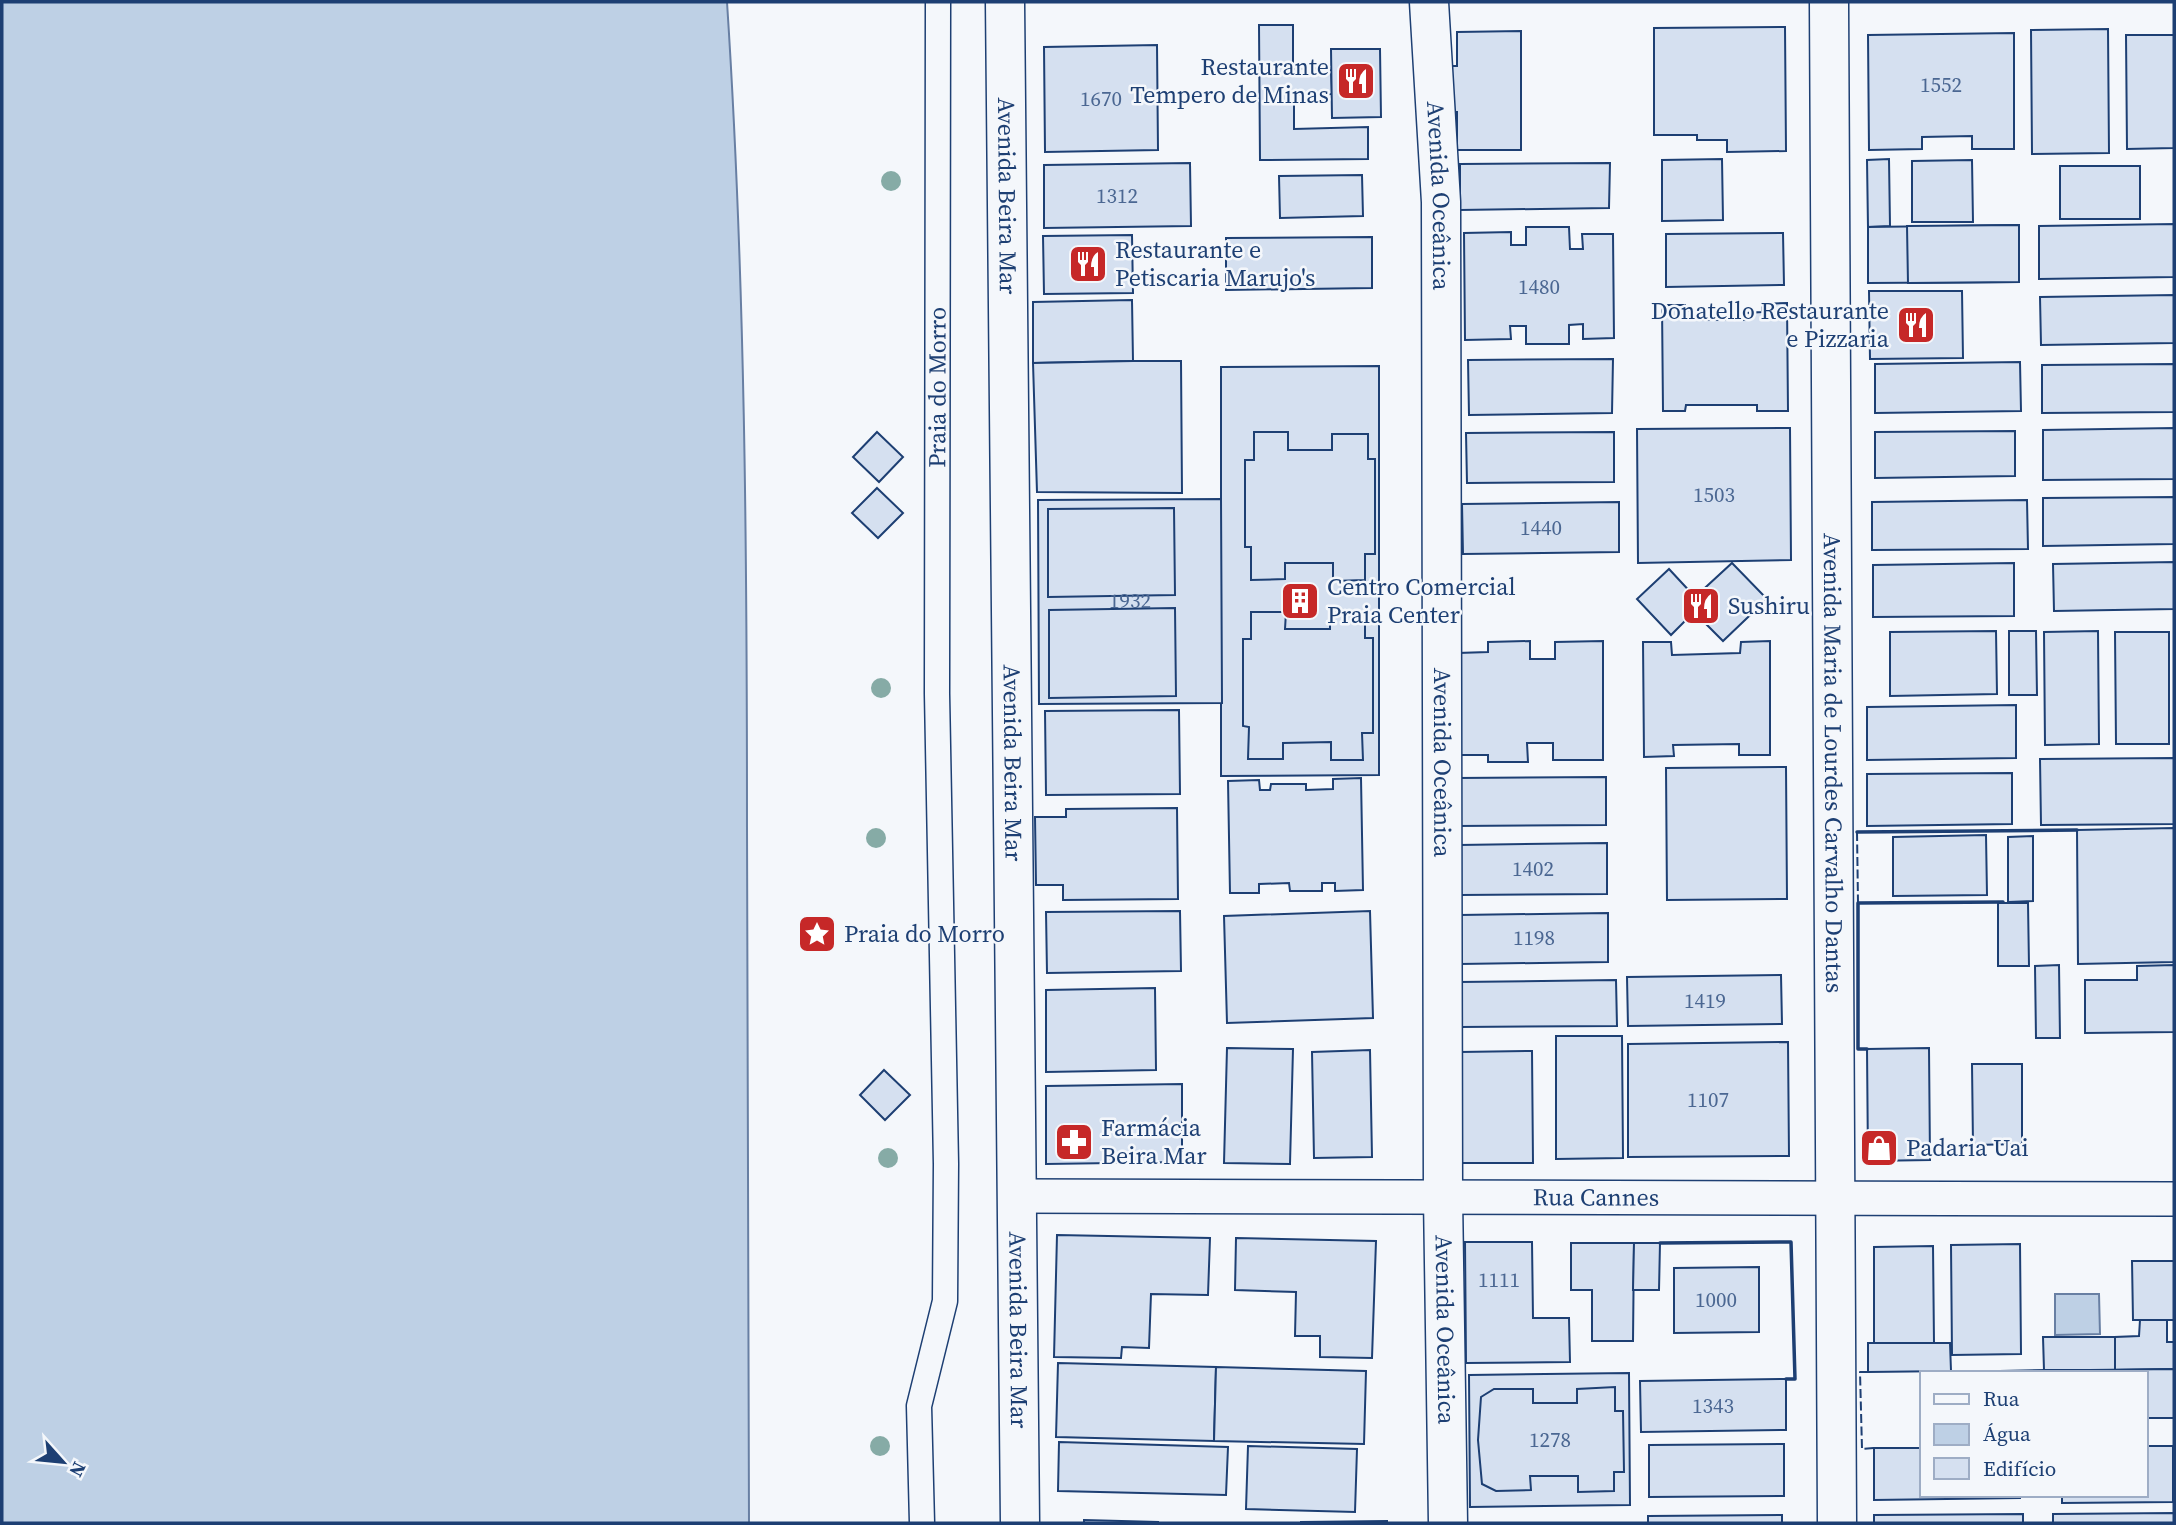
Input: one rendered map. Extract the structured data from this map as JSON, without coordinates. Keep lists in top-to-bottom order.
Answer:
{
  "streets": {
    "street": [
      "Avenida Oceânica",
      "Avenida Beira Mar",
      "Praia do Morro",
      "Avenida Maria de Lourdes Carvalho Dantas",
      "Rua Cannes"
    ]
  },
  "crossings": [
    ["Avenida Oceânica", "Rua Cannes"],
    ["Avenida Beira Mar", "Rua Cannes"],
    ["Avenida Maria de Lourdes Carvalho Dantas", "Rua Cannes"]
  ],
  "places": {
    "restaurant": [
      "Restaurante Tempero de Minas",
      "Restaurante e Petiscaria Marujo's",
      "Donatello Restaurante e Pizzaria",
      "Sushiru"
    ],
    "building": ["Centro Comercial Praia Center"],
    "place": ["Praia do Morro"],
    "pharmacy": ["Farmácia Beira Mar"],
    "shop": ["Padaria Uai"]
  },
  "house_numbers": [
    "1552",
    "1670",
    "1312",
    "1480",
    "1503",
    "1440",
    "1932",
    "1402",
    "1198",
    "1419",
    "1107",
    "1111",
    "1000",
    "1343",
    "1278"
  ],
  "legend": ["Rua", "Água", "Edifício"],
  "north": "bottom right"
}
